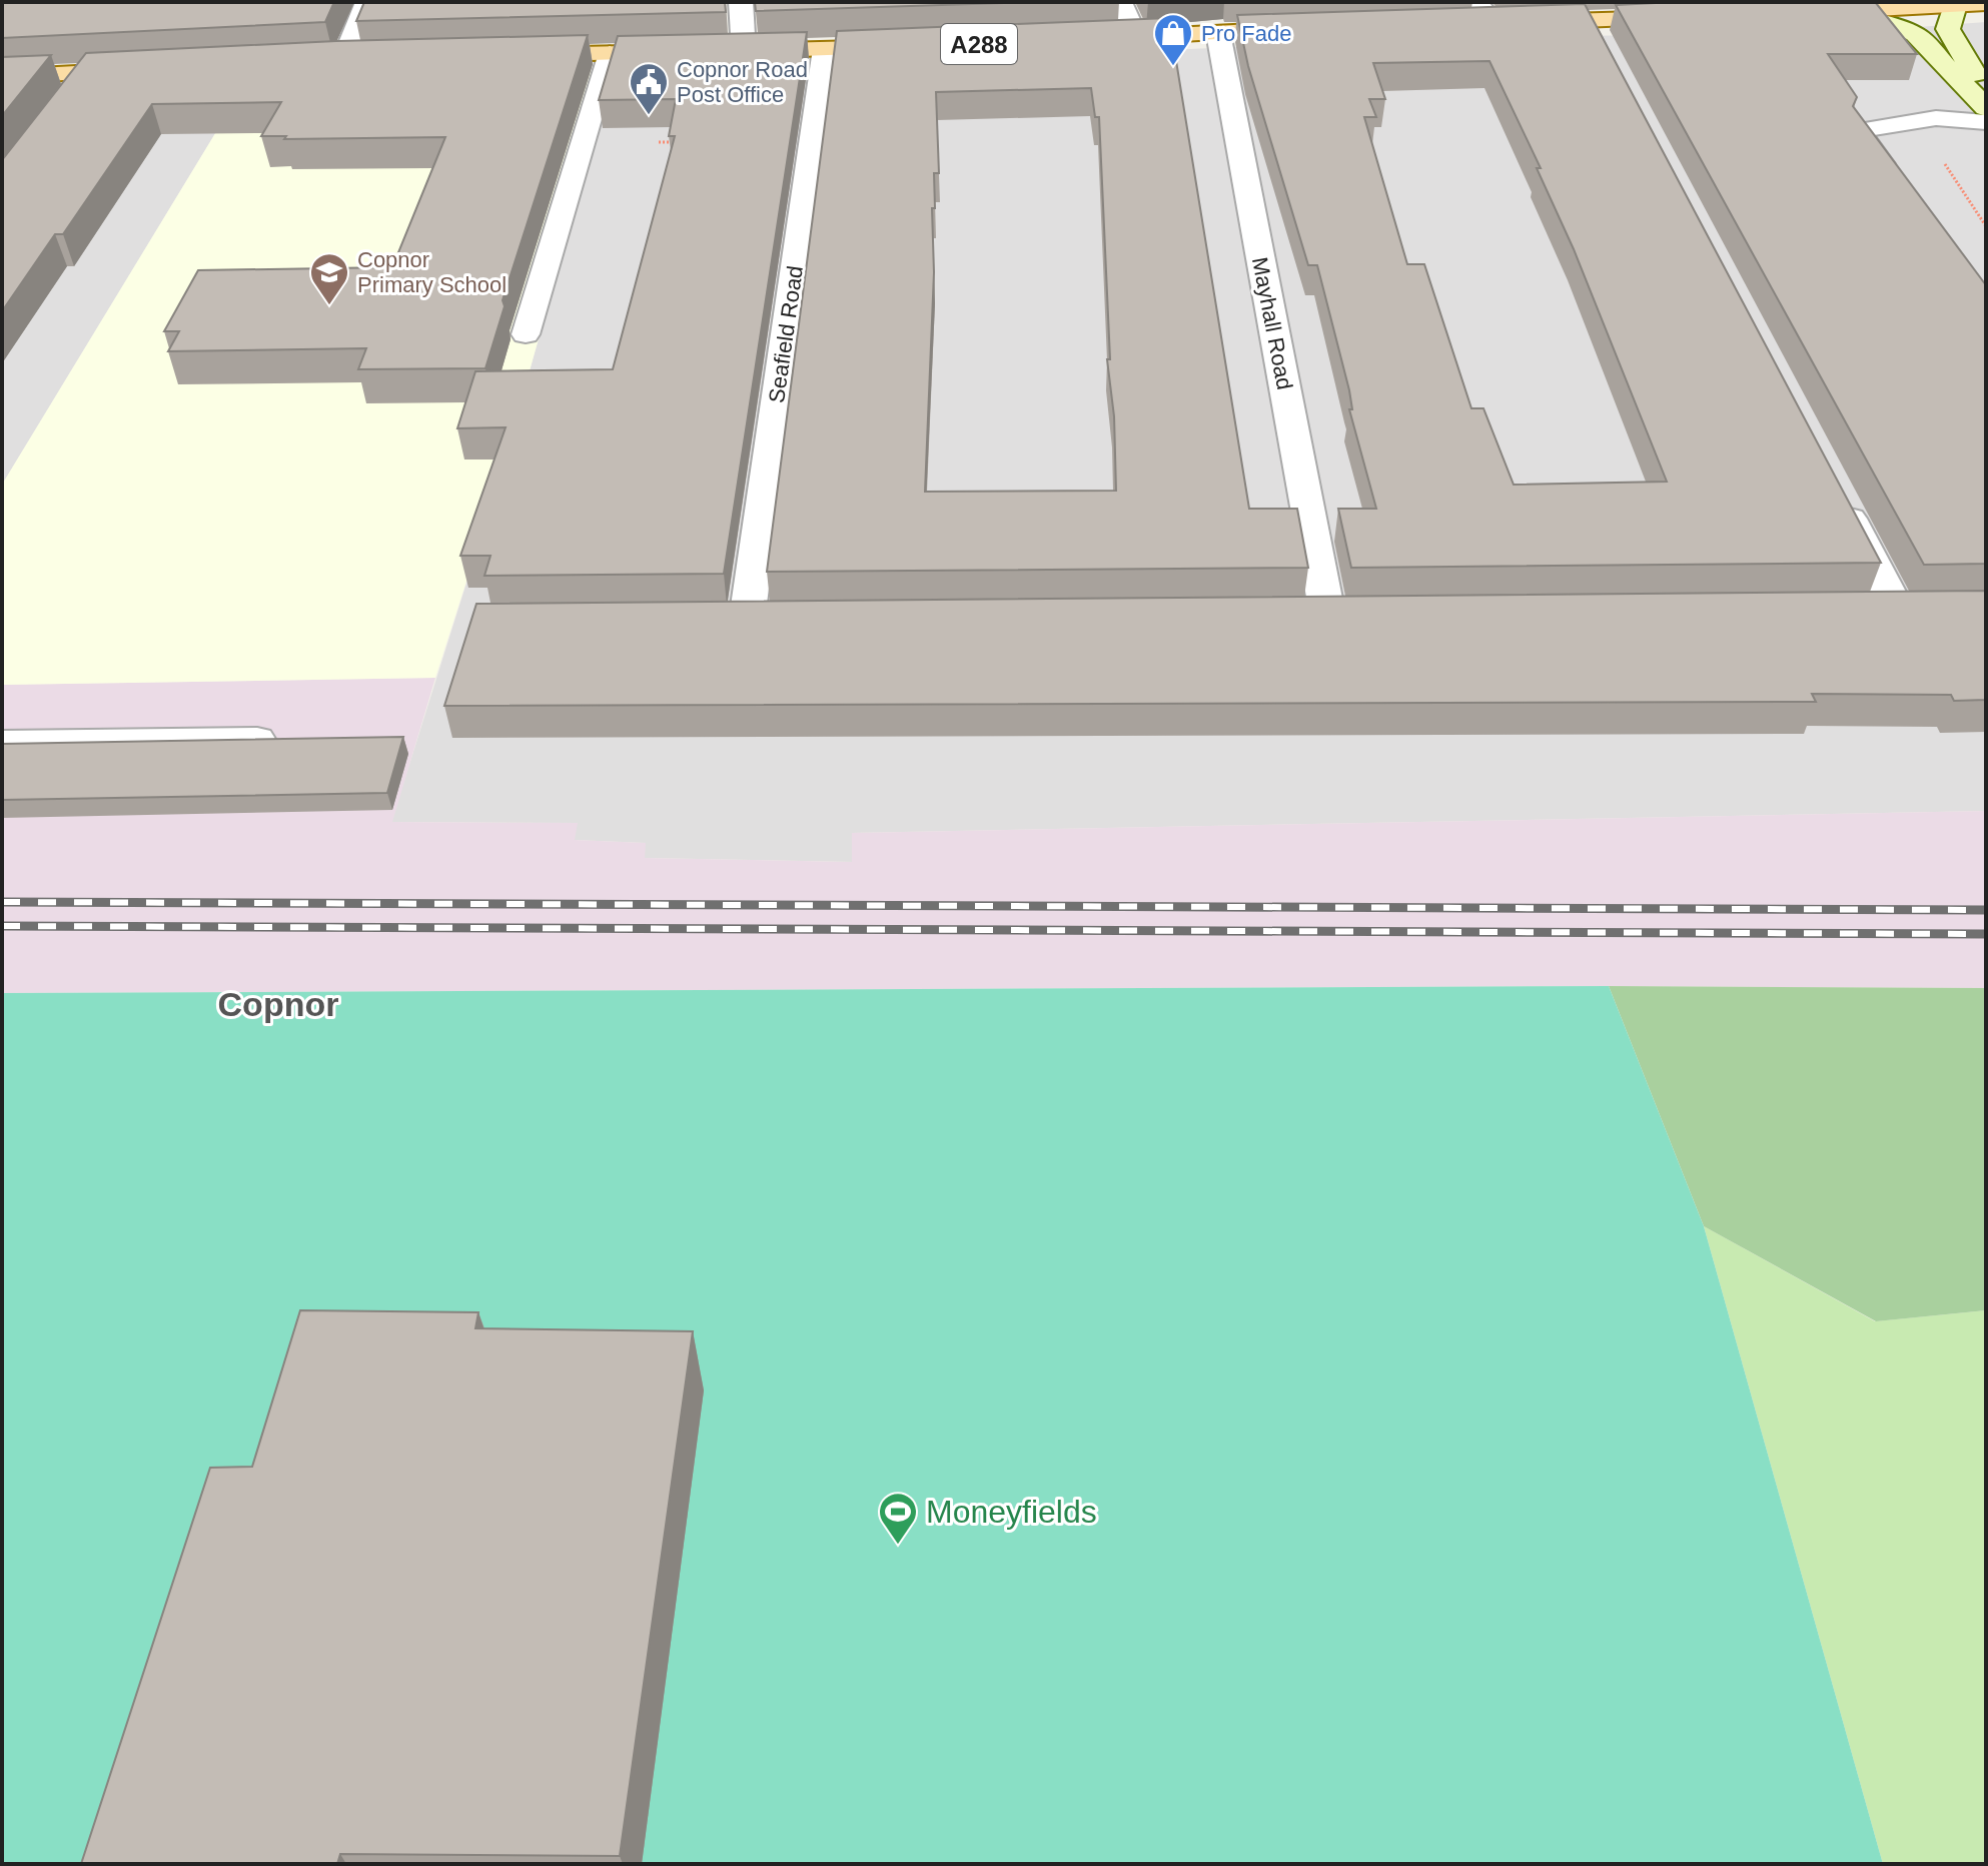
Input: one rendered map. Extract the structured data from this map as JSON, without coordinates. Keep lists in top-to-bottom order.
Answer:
{
  "streets": {
    "main road": ["A288"],
    "street": ["Mayhall Road", "Seafield Road"]
  },
  "crossings": [
    ["A288", "Seafield Road"]
  ],
  "districts": ["Copnor"],
  "places": {
    "shop": ["Pro Fade"],
    "public building": ["Copnor Road Post Office"],
    "school or university": ["Copnor Primary School"],
    "sports": ["Moneyfields"]
  }
}
